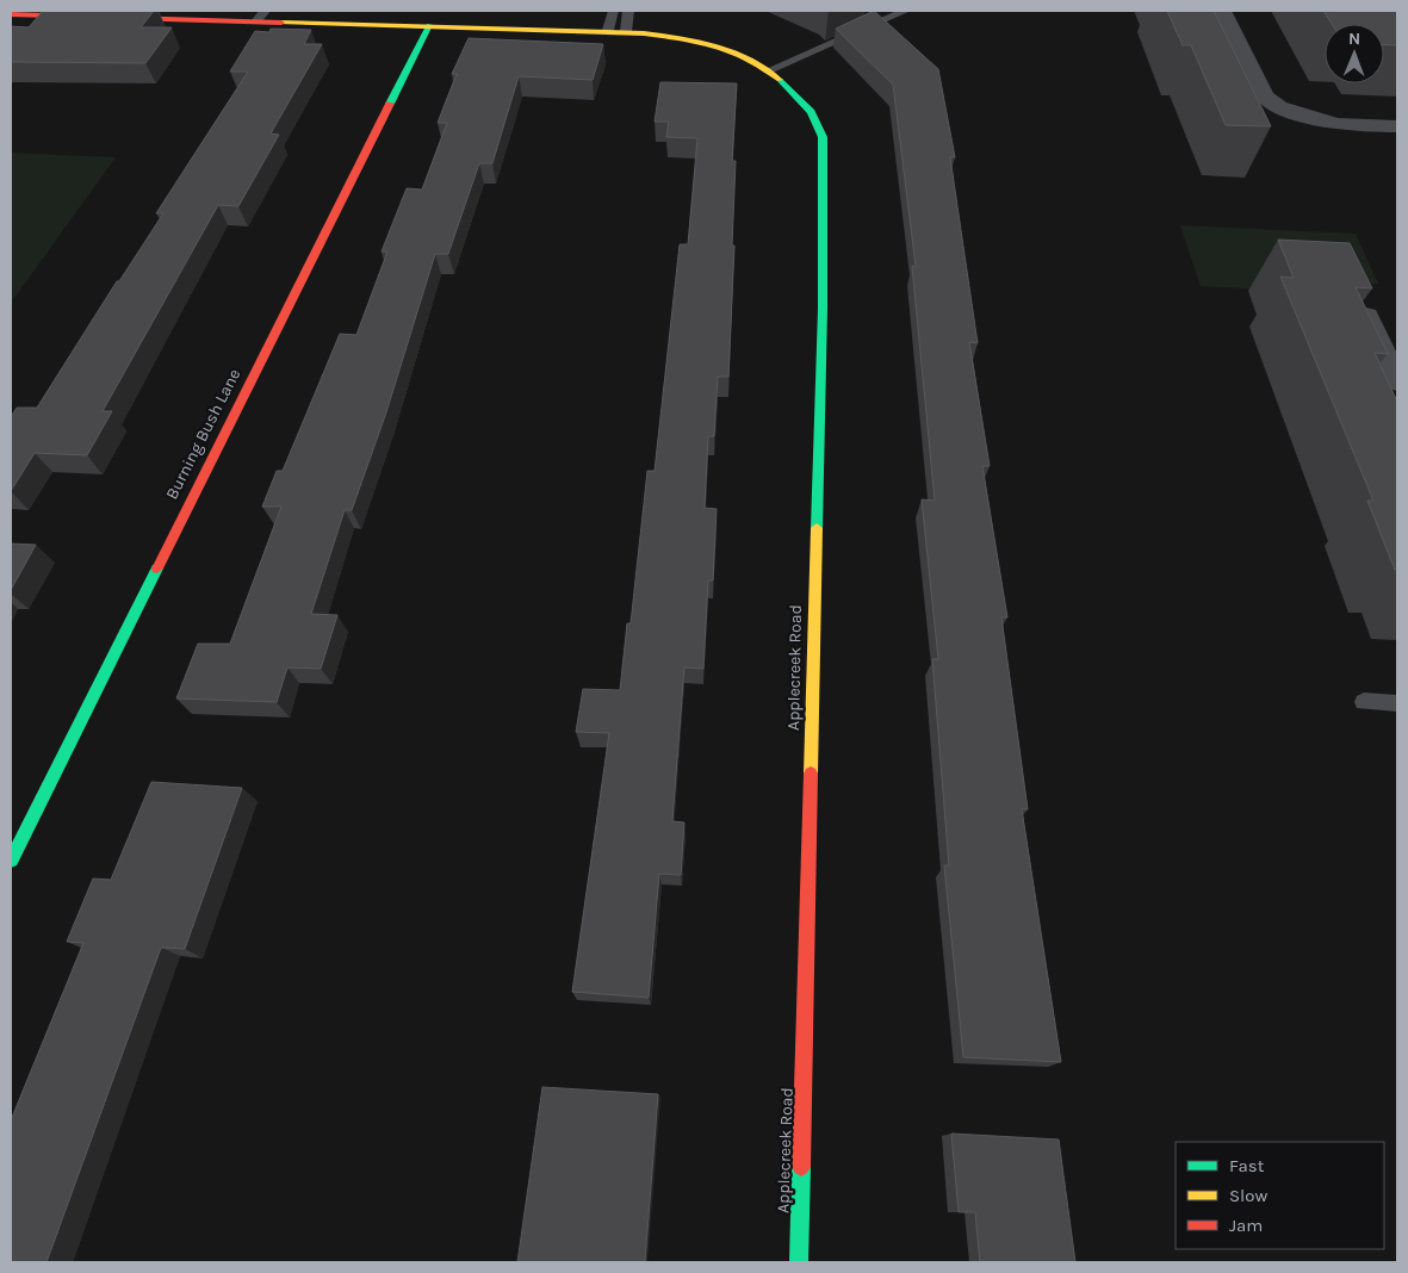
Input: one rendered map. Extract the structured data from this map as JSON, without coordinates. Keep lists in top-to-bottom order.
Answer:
{
  "streets": {
    "street": ["Burning Bush Lane", "Applecreek Road"]
  },
  "crossings": [
    ["Burning Bush Lane", "Applecreek Road"]
  ],
  "legend": ["Fast", "Slow", "Jam"],
  "north": "top"
}
